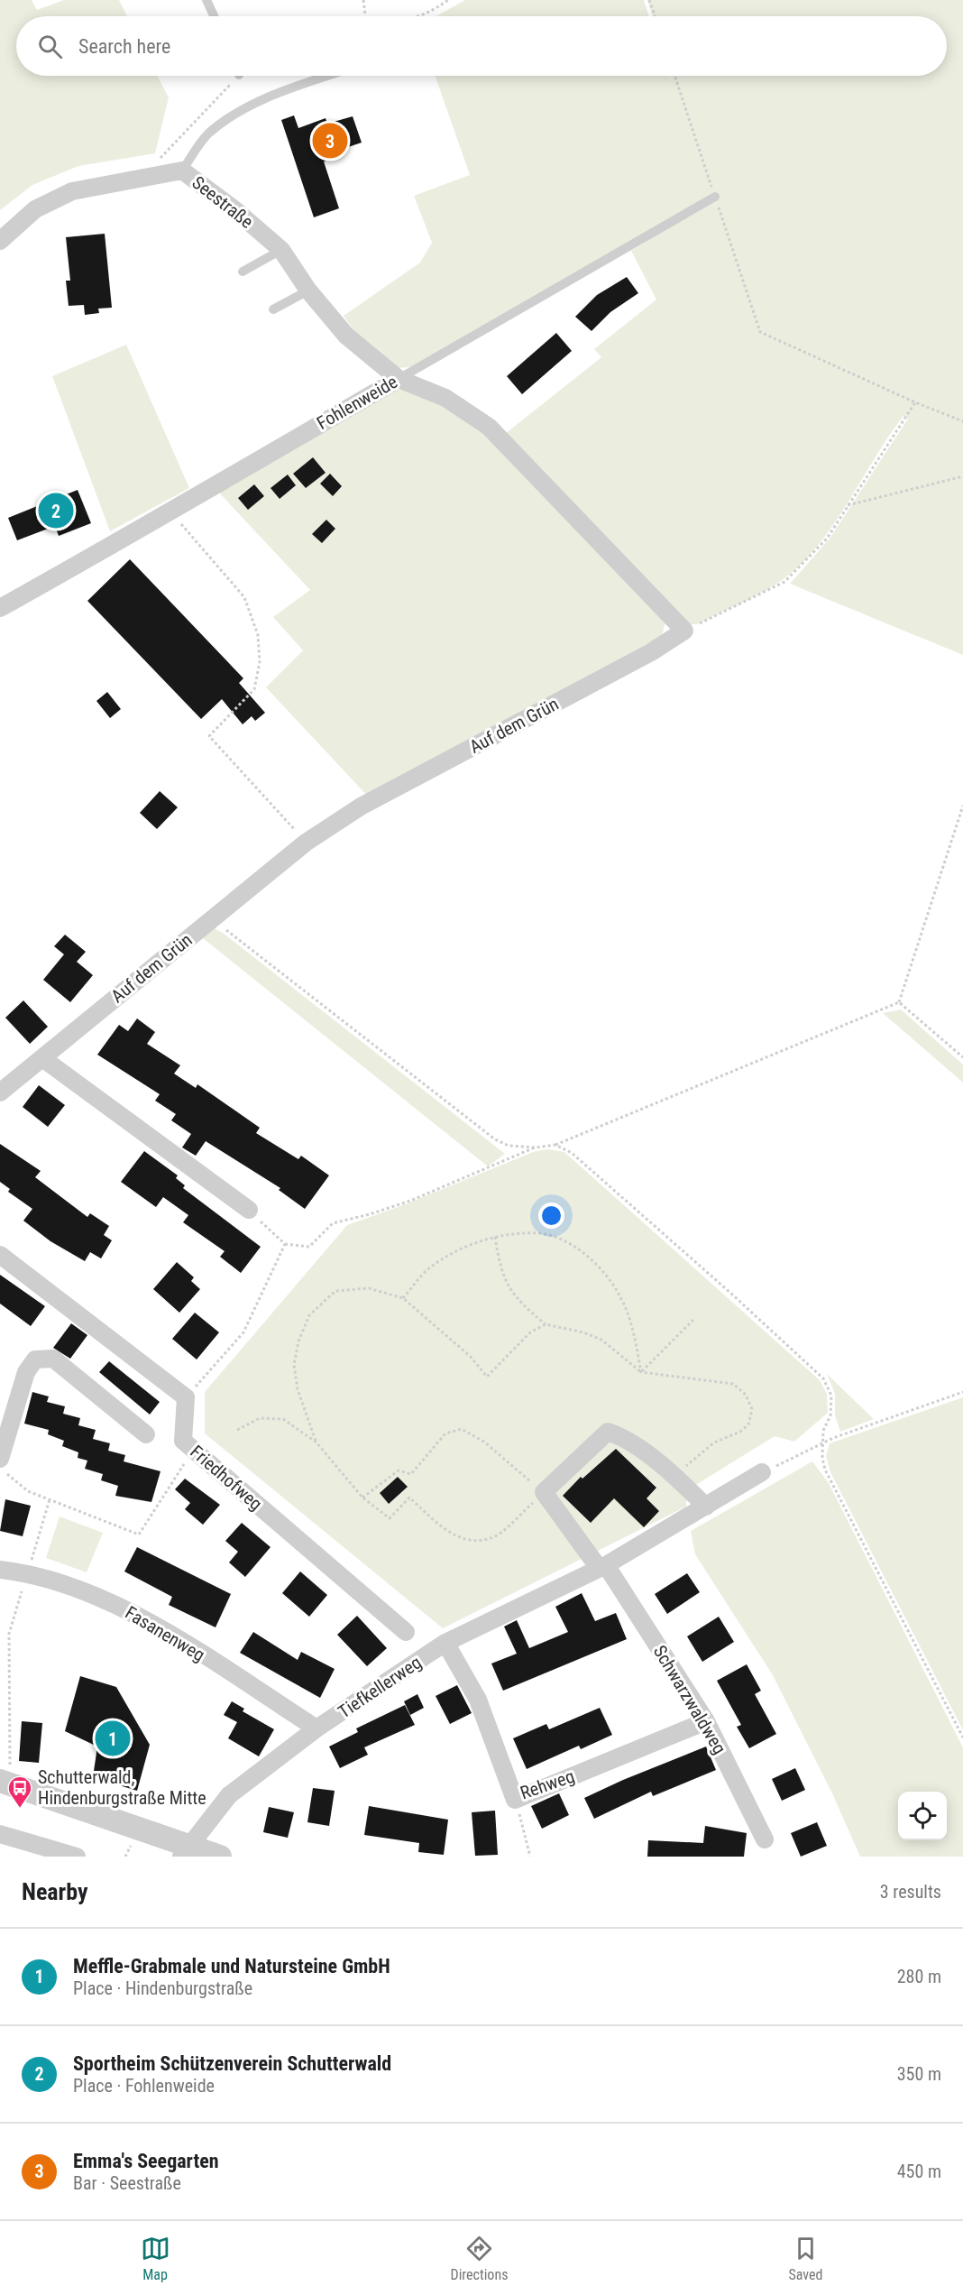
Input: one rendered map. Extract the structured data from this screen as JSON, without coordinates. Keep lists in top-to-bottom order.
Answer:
{
  "streets": {
    "street": [
      "Seestraße",
      "Fohlenweide",
      "Auf dem Grün",
      "Friedhofweg",
      "Fasanenweg",
      "Tiefkellerweg",
      "Schwarzwaldweg",
      "Rehweg"
    ]
  },
  "crossings": [
    ["Seestraße", "Fohlenweide"],
    ["Fasanenweg", "Tiefkellerweg"],
    ["Tiefkellerweg", "Schwarzwaldweg"],
    ["Tiefkellerweg", "Rehweg"],
    ["Schwarzwaldweg", "Rehweg"]
  ],
  "places": {
    "bus stop": ["Schutterwald, Hindenburgstraße Mitte"]
  },
  "page": {
    "search": "Search here",
    "pins": ["3", "2", "1"],
    "heading": ["Nearby", "3 results"],
    "list": [
      {
        "mark": "1",
        "name": "Meffle-Grabmale und Natursteine GmbH",
        "note": "Place · Hindenburgstraße",
        "value": "280 m"
      },
      {
        "mark": "2",
        "name": "Sportheim Schützenverein Schutterwald",
        "note": "Place · Fohlenweide",
        "value": "350 m"
      },
      {
        "mark": "3",
        "name": "Emma's Seegarten",
        "note": "Bar · Seestraße",
        "value": "450 m"
      }
    ],
    "nav": ["Map", "Directions", "Saved"]
  }
}
